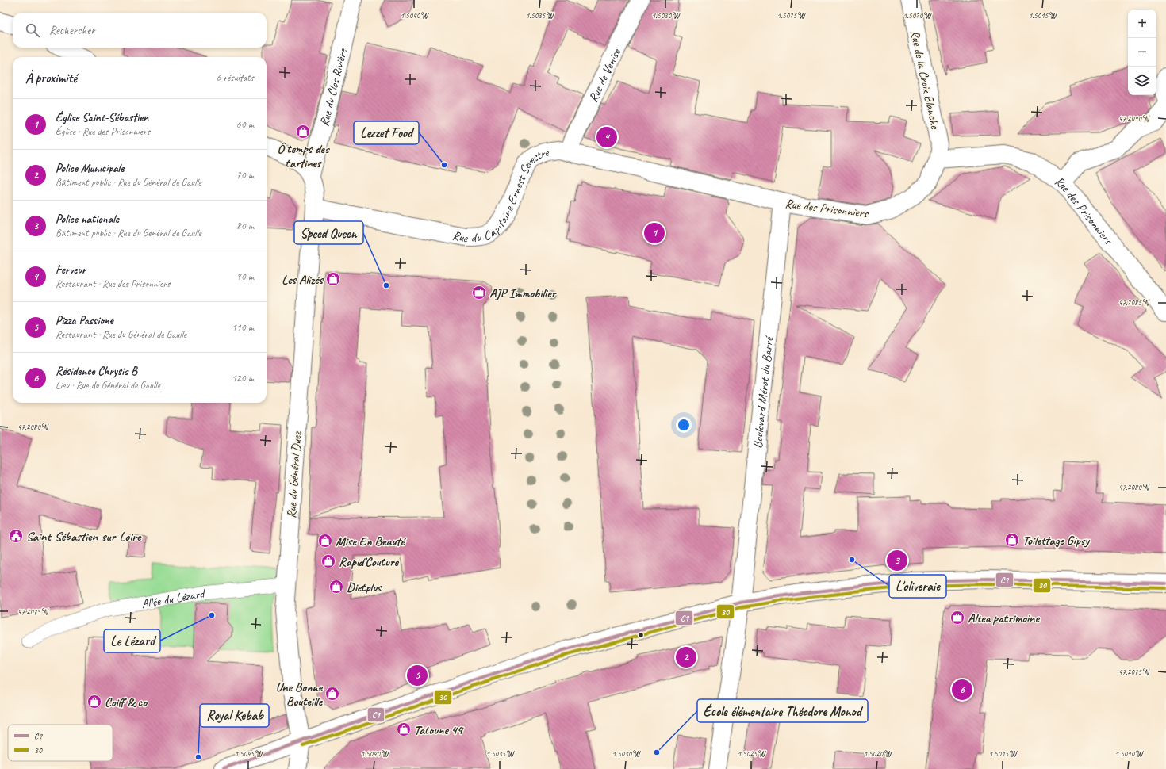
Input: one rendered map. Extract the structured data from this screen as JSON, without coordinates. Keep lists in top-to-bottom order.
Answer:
{
  "streets": {
    "street": [
      "Rue de Venise",
      "Rue de la Croix Blanche",
      "Rue du Clos Rivière",
      "Rue du Capitaine Ernest Sevestre",
      "Rue des Prisonniers",
      "Boulevard Mérot du Barré",
      "Rue du Général Duez",
      "Allée du Lézard"
    ]
  },
  "crossings": [
    ["Rue de Venise", "Rue du Capitaine Ernest Sevestre"],
    ["Rue de Venise", "Rue des Prisonniers"],
    ["Rue de la Croix Blanche", "Rue des Prisonniers"],
    ["Rue du Capitaine Ernest Sevestre", "Rue des Prisonniers"],
    ["Rue du Capitaine Ernest Sevestre", "Rue du Général Duez"],
    ["Rue des Prisonniers", "Boulevard Mérot du Barré"],
    ["Rue du Général Duez", "Allée du Lézard"]
  ],
  "places": {
    "shop": [
      "Ô temps des tartines",
      "Les Alizés",
      "Toilettage Gipsy",
      "Mise En Beauté",
      "Rapid'Couture",
      "Dietplus",
      "Une Bonne Bouteille",
      "Coiff & co",
      "Tatoune 44"
    ],
    "other": [
      "Lezzet Food",
      "Speed Queen",
      "L'oliveraie",
      "Le Lézard",
      "École élémentaire Théodore Monod",
      "Royal Kebab"
    ],
    "office": ["AJP Immobilier", "Altea patrimoine"],
    "public building": ["Saint-Sébastien-sur-Loire"]
  },
  "lines": ["transit line C9", "transit line 30"],
  "legend": ["C9", "30"],
  "page": {
    "map_buttons": ["+", "−"],
    "search": "Rechercher",
    "heading": ["À proximité", "6 résultats"],
    "list": [
      {
        "mark": "1",
        "name": "Église Saint-Sébastien",
        "note": "Église · Rue des Prisonniers",
        "value": "60 m"
      },
      {
        "mark": "2",
        "name": "Police Municipale",
        "note": "Bâtiment public · Rue du Général de Gaulle",
        "value": "70 m"
      },
      {
        "mark": "3",
        "name": "Police nationale",
        "note": "Bâtiment public · Rue du Général de Gaulle",
        "value": "80 m"
      },
      {
        "mark": "4",
        "name": "Ferveur",
        "note": "Restaurant · Rue des Prisonniers",
        "value": "90 m"
      },
      {
        "mark": "5",
        "name": "Pizza Passione",
        "note": "Restaurant · Rue du Général de Gaulle",
        "value": "110 m"
      },
      {
        "mark": "6",
        "name": "Résidence Chrysis B",
        "note": "Lieu · Rue du Général de Gaulle",
        "value": "120 m"
      }
    ],
    "pins": [
      "4",
      "1",
      "3",
      "2",
      "5",
      "6"
    ]
  },
  "coordinates": [
    "1.5030°W",
    "1.5040°W",
    "1.5035°W",
    "1.5025°W",
    "1.5020°W",
    "1.5015°W",
    "47.2090°N",
    "47.2085°N",
    "47.2080°N",
    "47.2075°N",
    "1.5045°W",
    "1.5010°W"
  ]
}
